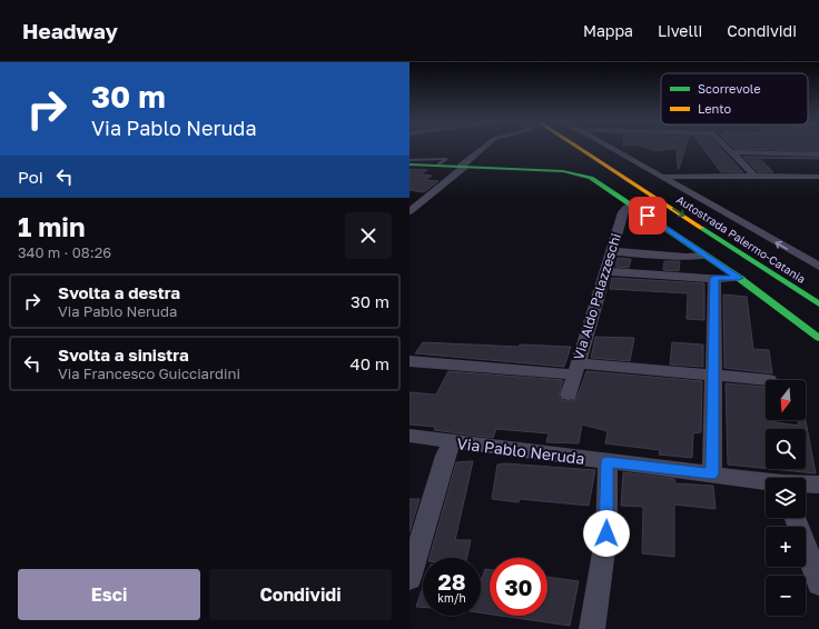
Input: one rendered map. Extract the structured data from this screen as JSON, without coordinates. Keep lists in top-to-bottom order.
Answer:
{
  "streets": {
    "main road": ["Autostrada Palermo-Catania"],
    "street": ["Via Aldo Palazzeschi", "Via Pablo Neruda"]
  },
  "legend": ["Scorrevole", "Lento"],
  "north": "bottom",
  "page": {
    "header": "Headway",
    "nav": ["Mappa", "Livelli", "Condividi"],
    "turn": ["30 m", "Via Pablo Neruda"],
    "then": "Poi",
    "heading": ["1 min", "340 m · 08:26"],
    "list": [
      {
        "name": "Svolta a destra",
        "note": "Via Pablo Neruda",
        "value": "30 m"
      },
      {
        "name": "Svolta a sinistra",
        "note": "Via Francesco Guicciardini",
        "value": "40 m"
      }
    ],
    "map_buttons": ["+", "−"],
    "speed": "28 km/h",
    "limit": "30",
    "buttons": ["Esci", "Condividi"]
  }
}
